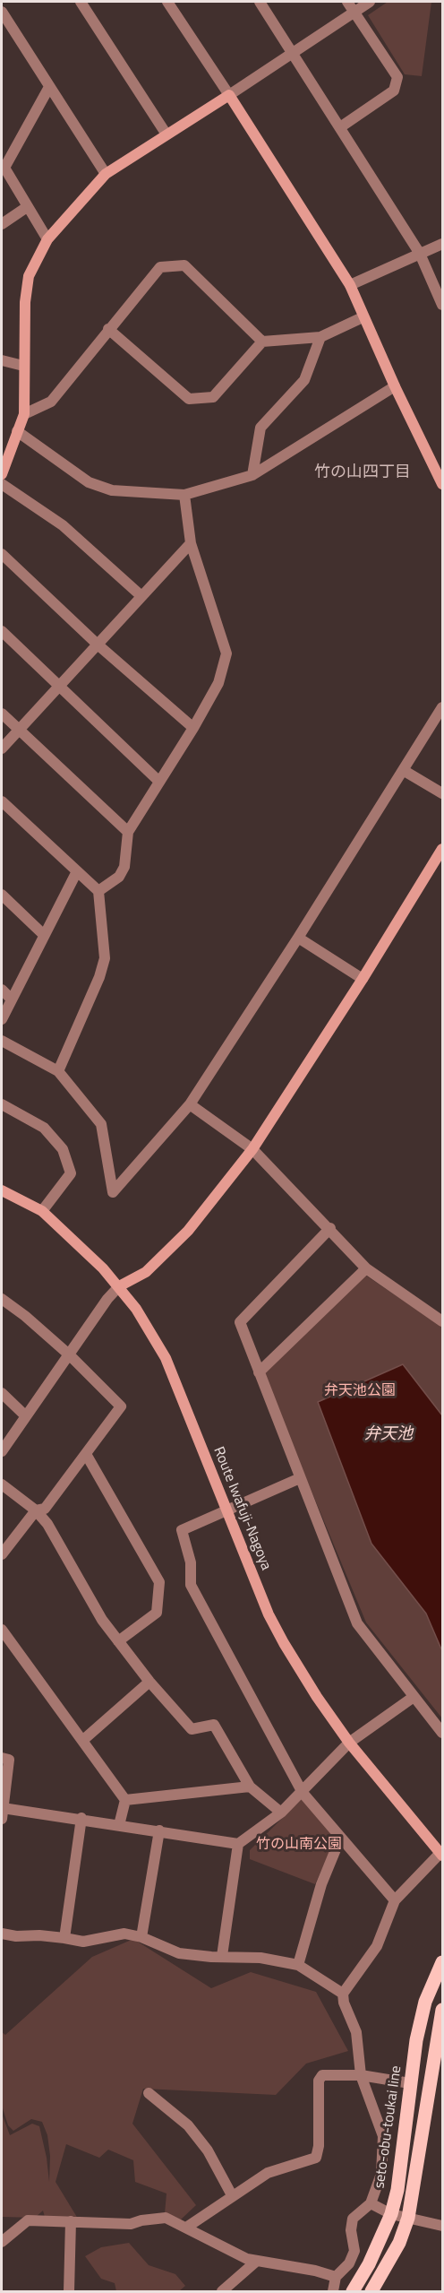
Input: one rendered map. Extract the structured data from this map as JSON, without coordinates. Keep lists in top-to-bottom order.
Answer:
{
  "streets": {
    "main road": ["seto-obu-toukai line"],
    "street": ["Route Iwafuji-Nagoya"]
  },
  "districts": ["竹の山四丁目"],
  "water": ["弁天池"],
  "parks": ["弁天池公園", "竹の山南公園"]
}
